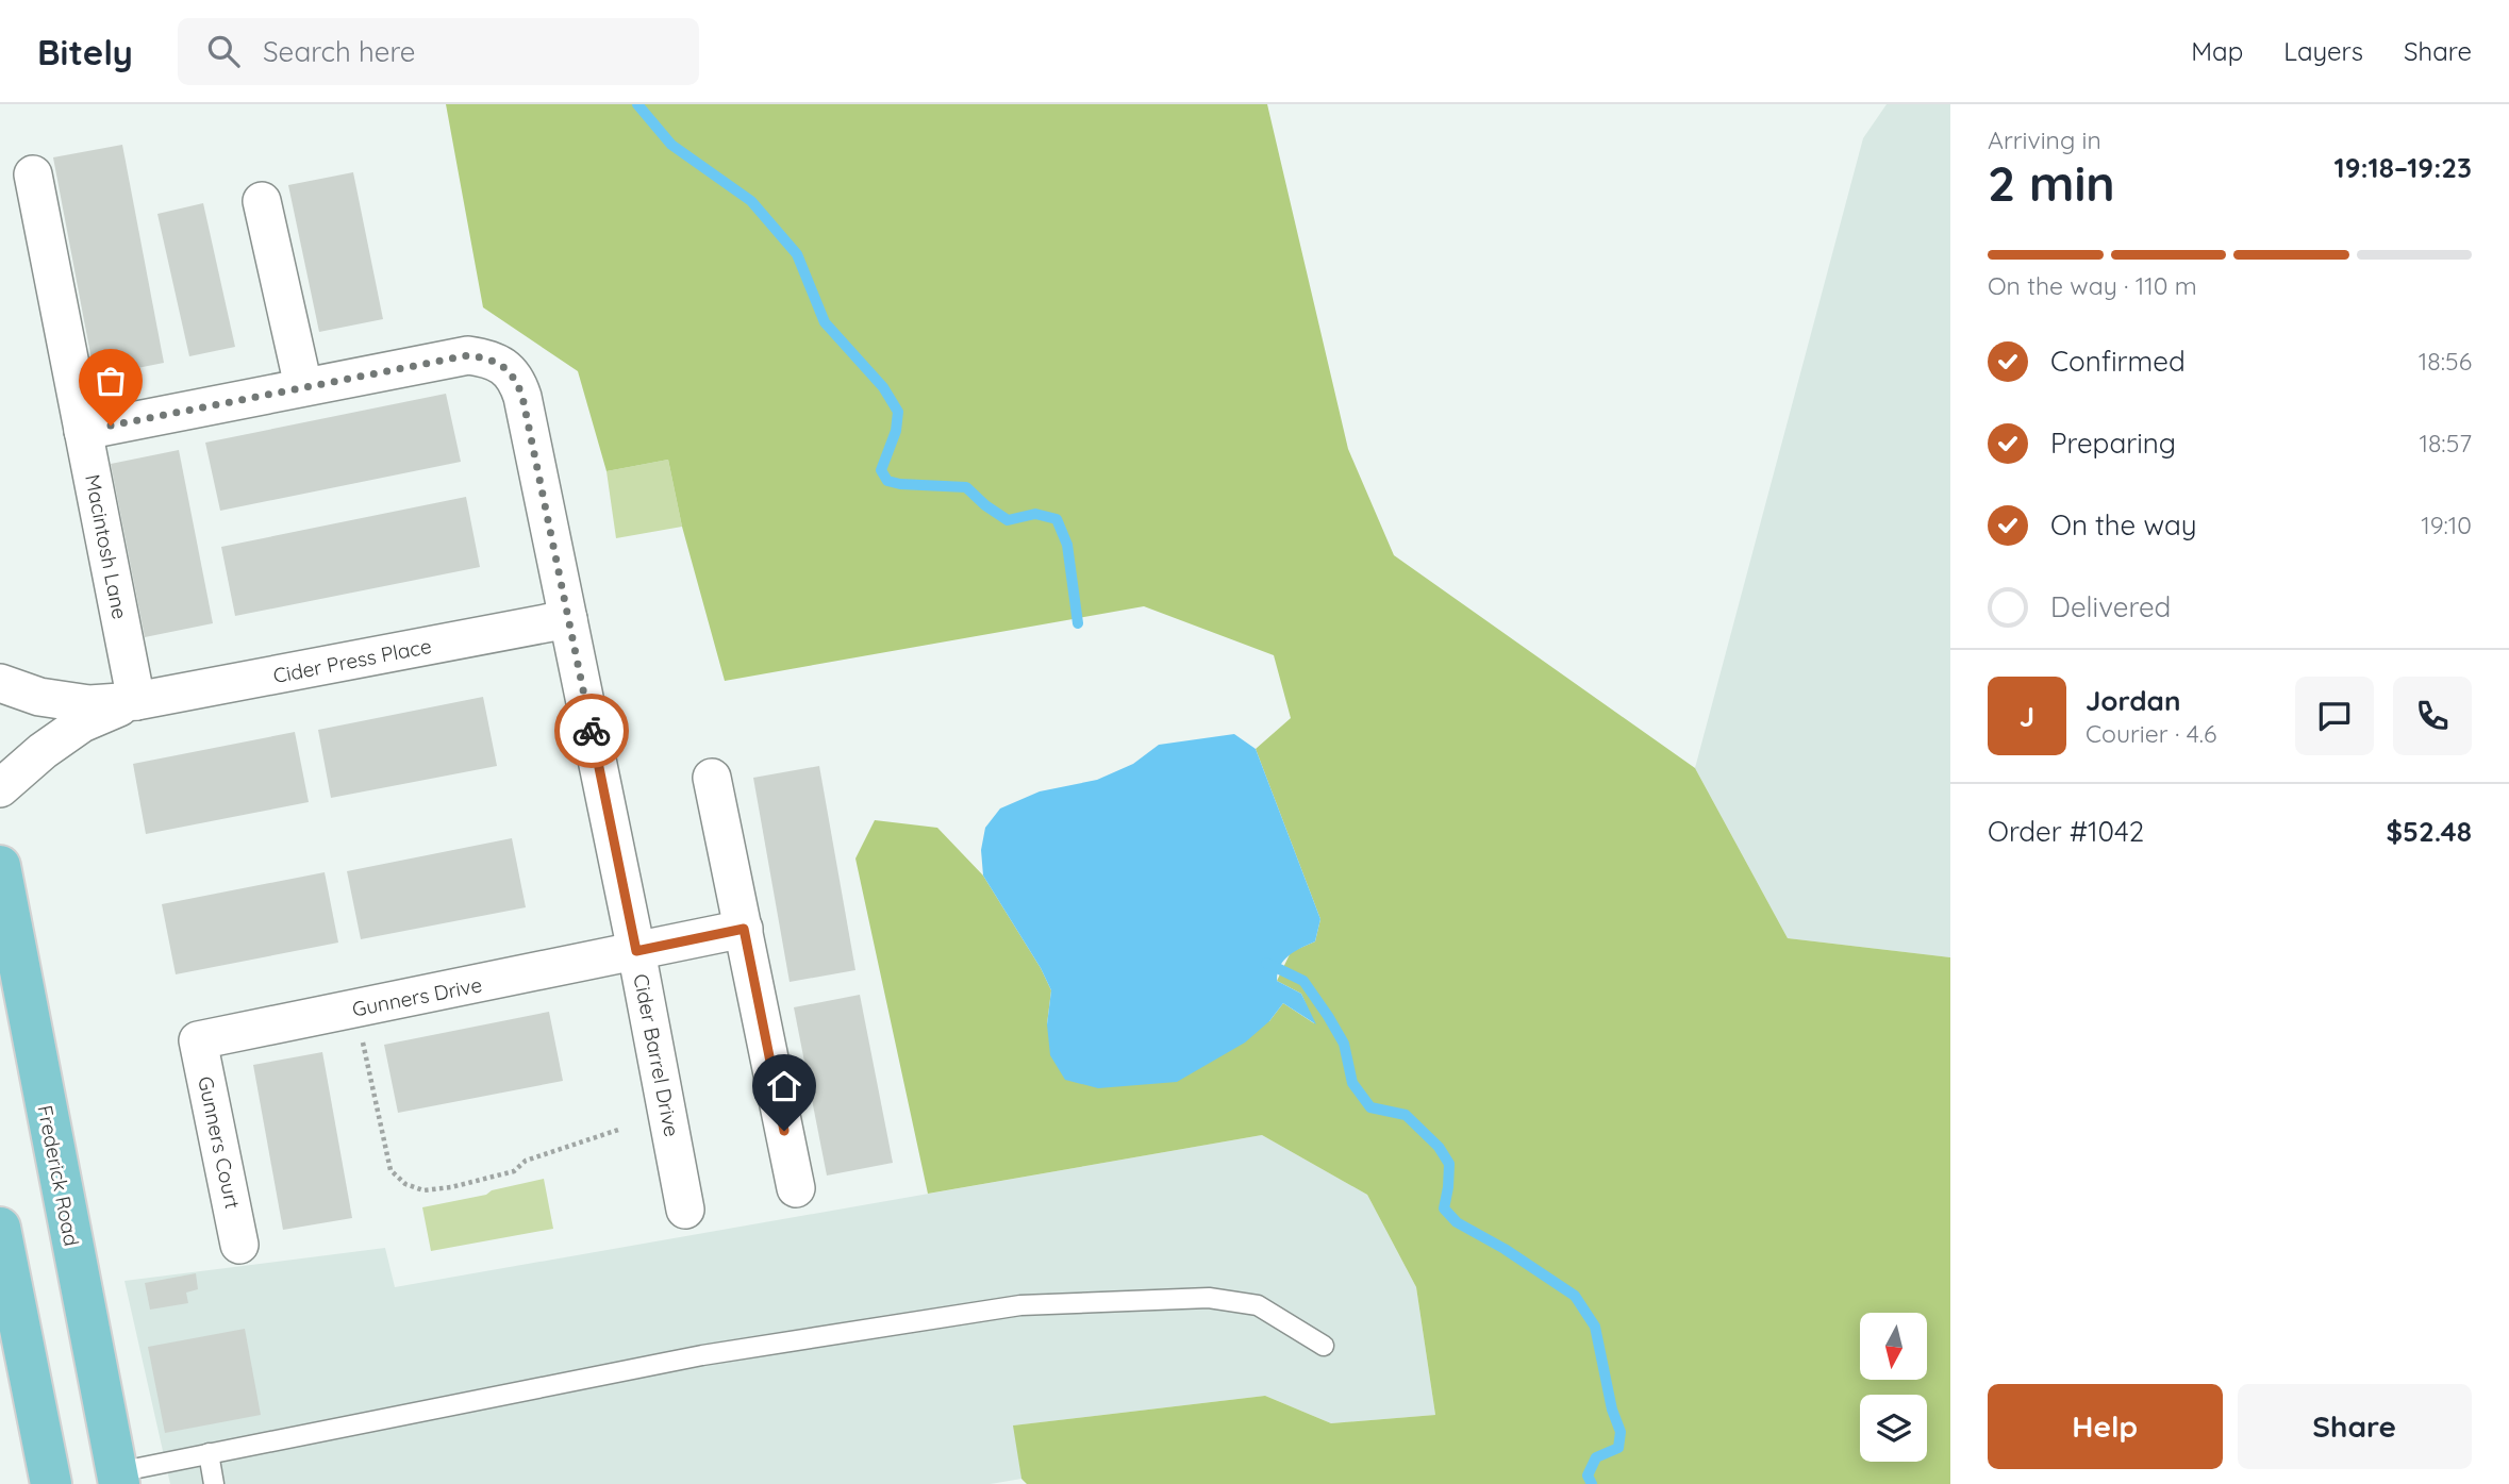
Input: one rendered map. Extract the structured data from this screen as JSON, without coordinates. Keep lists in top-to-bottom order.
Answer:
{
  "streets": {
    "main road": ["Frederick Road"],
    "street": [
      "Macintosh Lane",
      "Cider Press Place",
      "Gunners Drive",
      "Cider Barrel Drive",
      "Gunners Court"
    ]
  },
  "crossings": [
    ["Macintosh Lane", "Cider Press Place"],
    ["Macintosh Lane", "Cider Barrel Drive"],
    ["Cider Press Place", "Cider Barrel Drive"],
    ["Gunners Drive", "Cider Barrel Drive"],
    ["Gunners Drive", "Gunners Court"]
  ],
  "north": "bottom",
  "page": {
    "header": "Bitely",
    "search": "Search here",
    "nav": ["Map", "Layers", "Share"],
    "heading": ["2 min", "Arriving in", "19:18–19:23"],
    "panel": [
      "Jordan",
      "Courier · 4.6",
      "Order #1042",
      "$52.48"
    ],
    "bar": "On the way · 110 m",
    "list": [
      ["Confirmed", "18:56"],
      ["Preparing", "18:57"],
      ["On the way", "19:10"],
      "Delivered"
    ],
    "round": "J",
    "buttons": ["Help", "Share"]
  }
}
